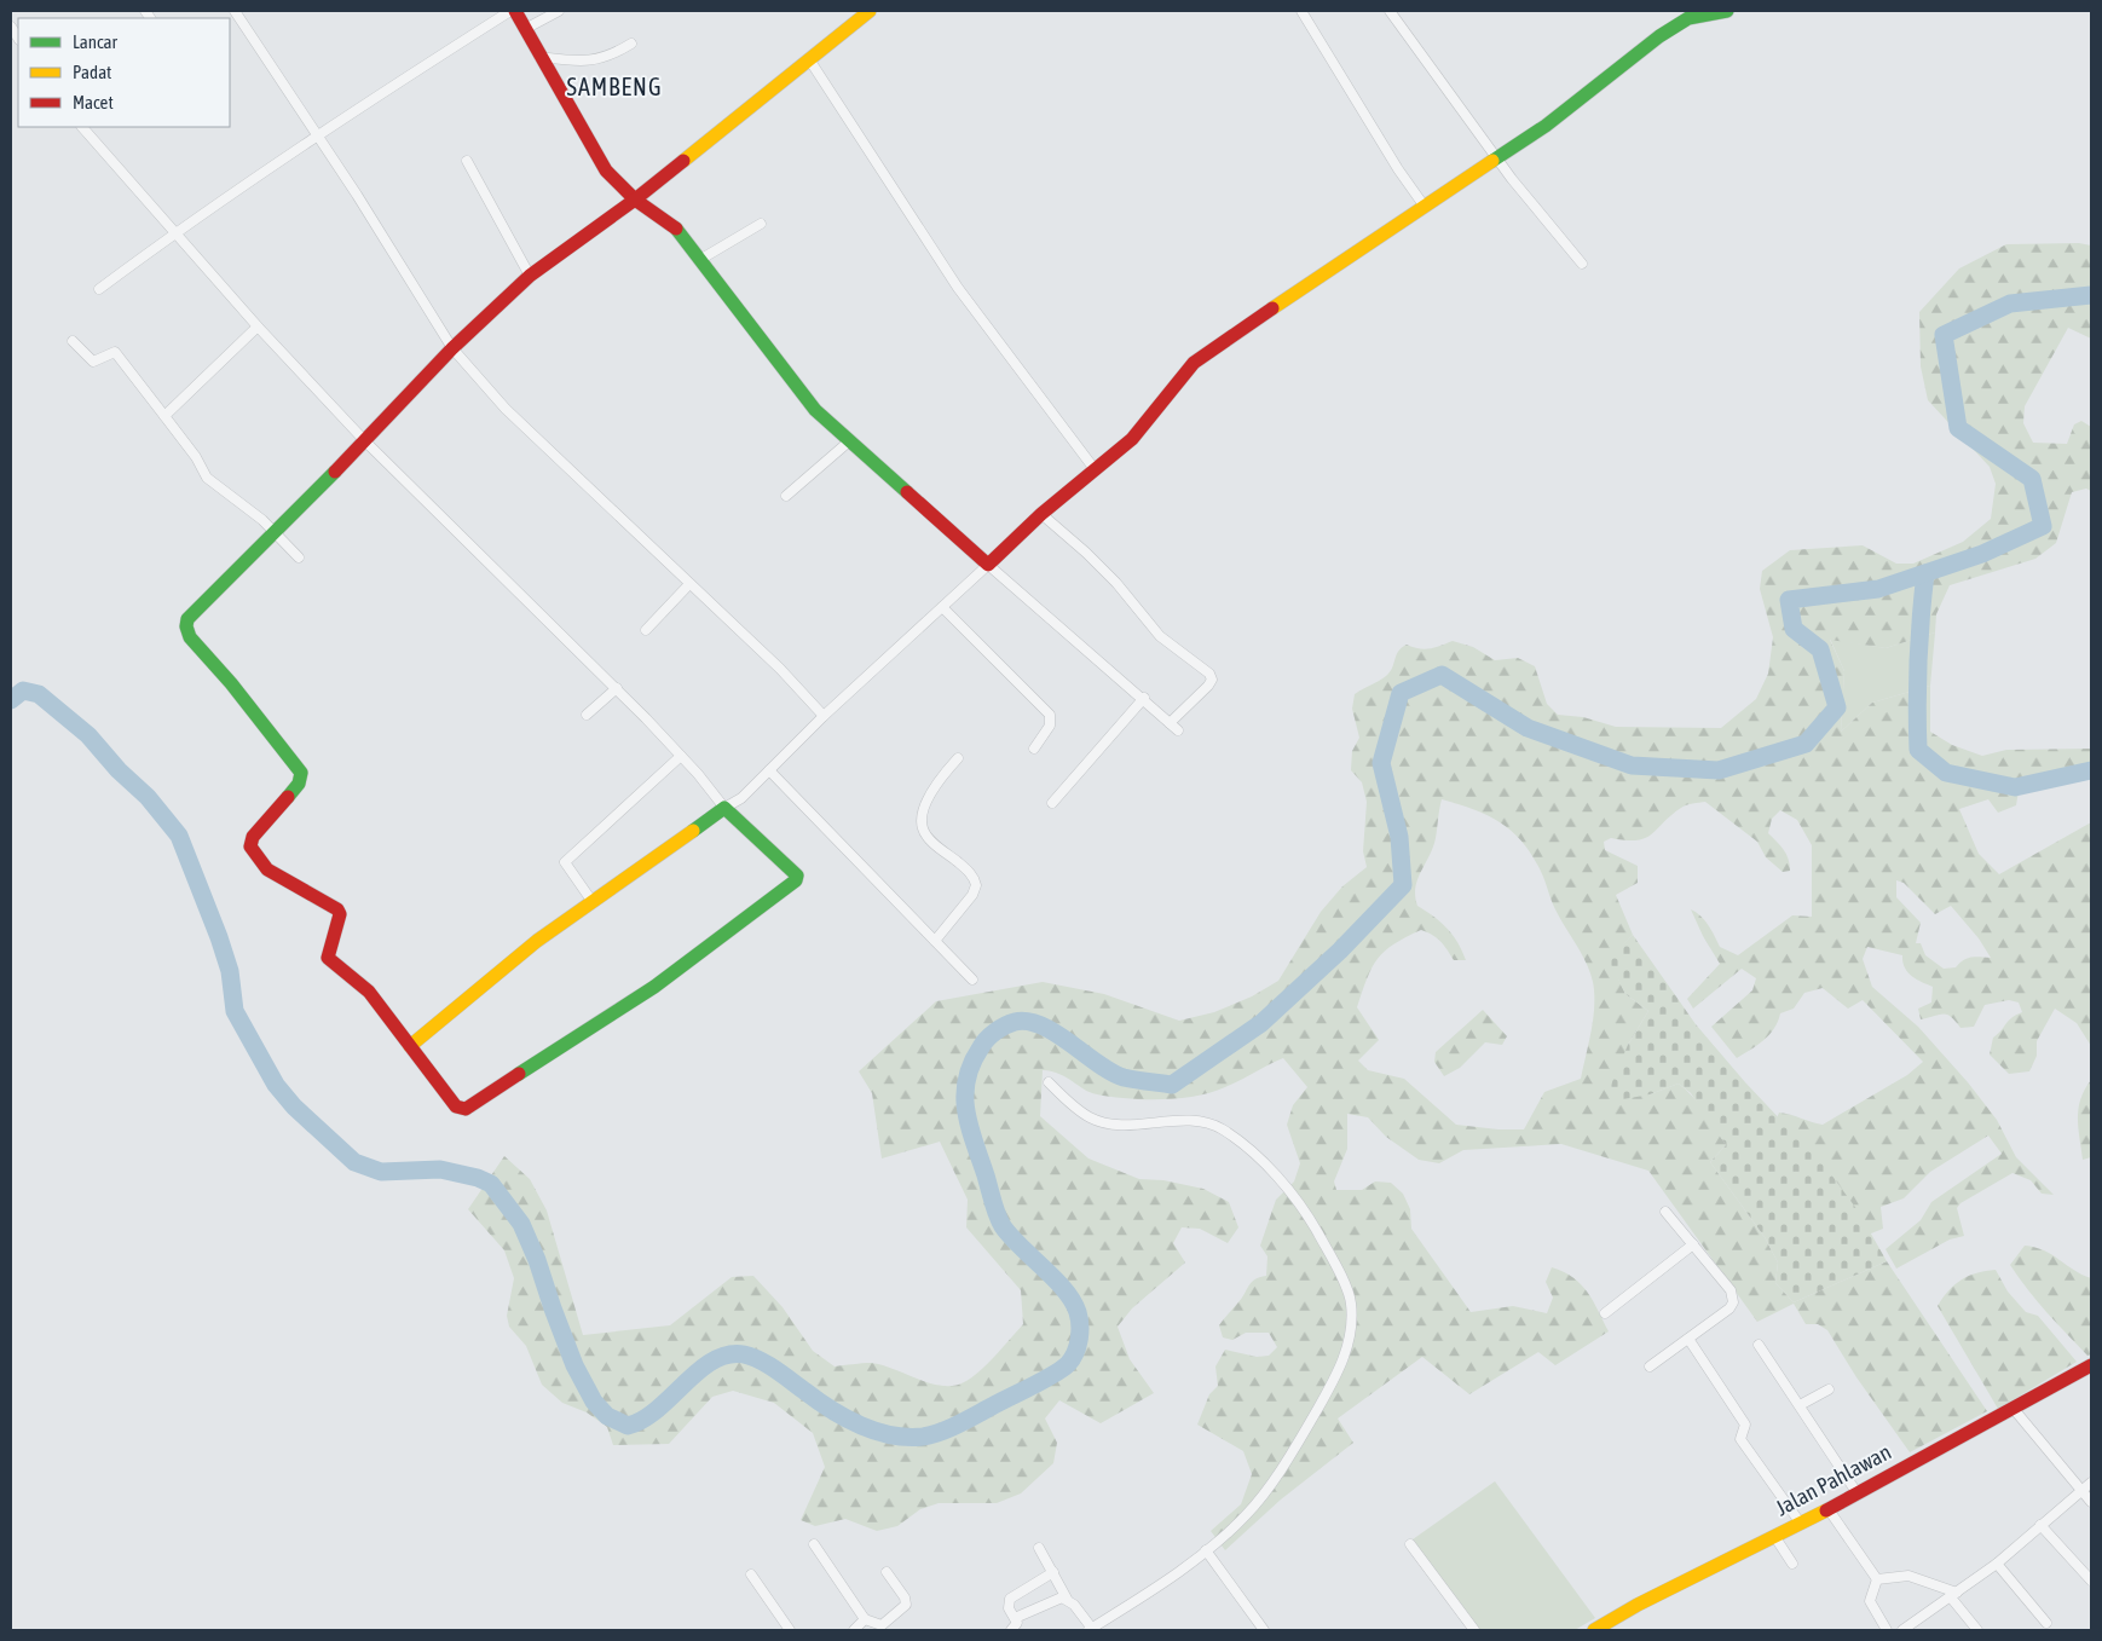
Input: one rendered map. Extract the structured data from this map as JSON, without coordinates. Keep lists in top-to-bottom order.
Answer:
{
  "streets": {
    "street": ["Jalan Pahlawan"]
  },
  "districts": ["SAMBENG"],
  "legend": ["Lancar", "Padat", "Macet"]
}
